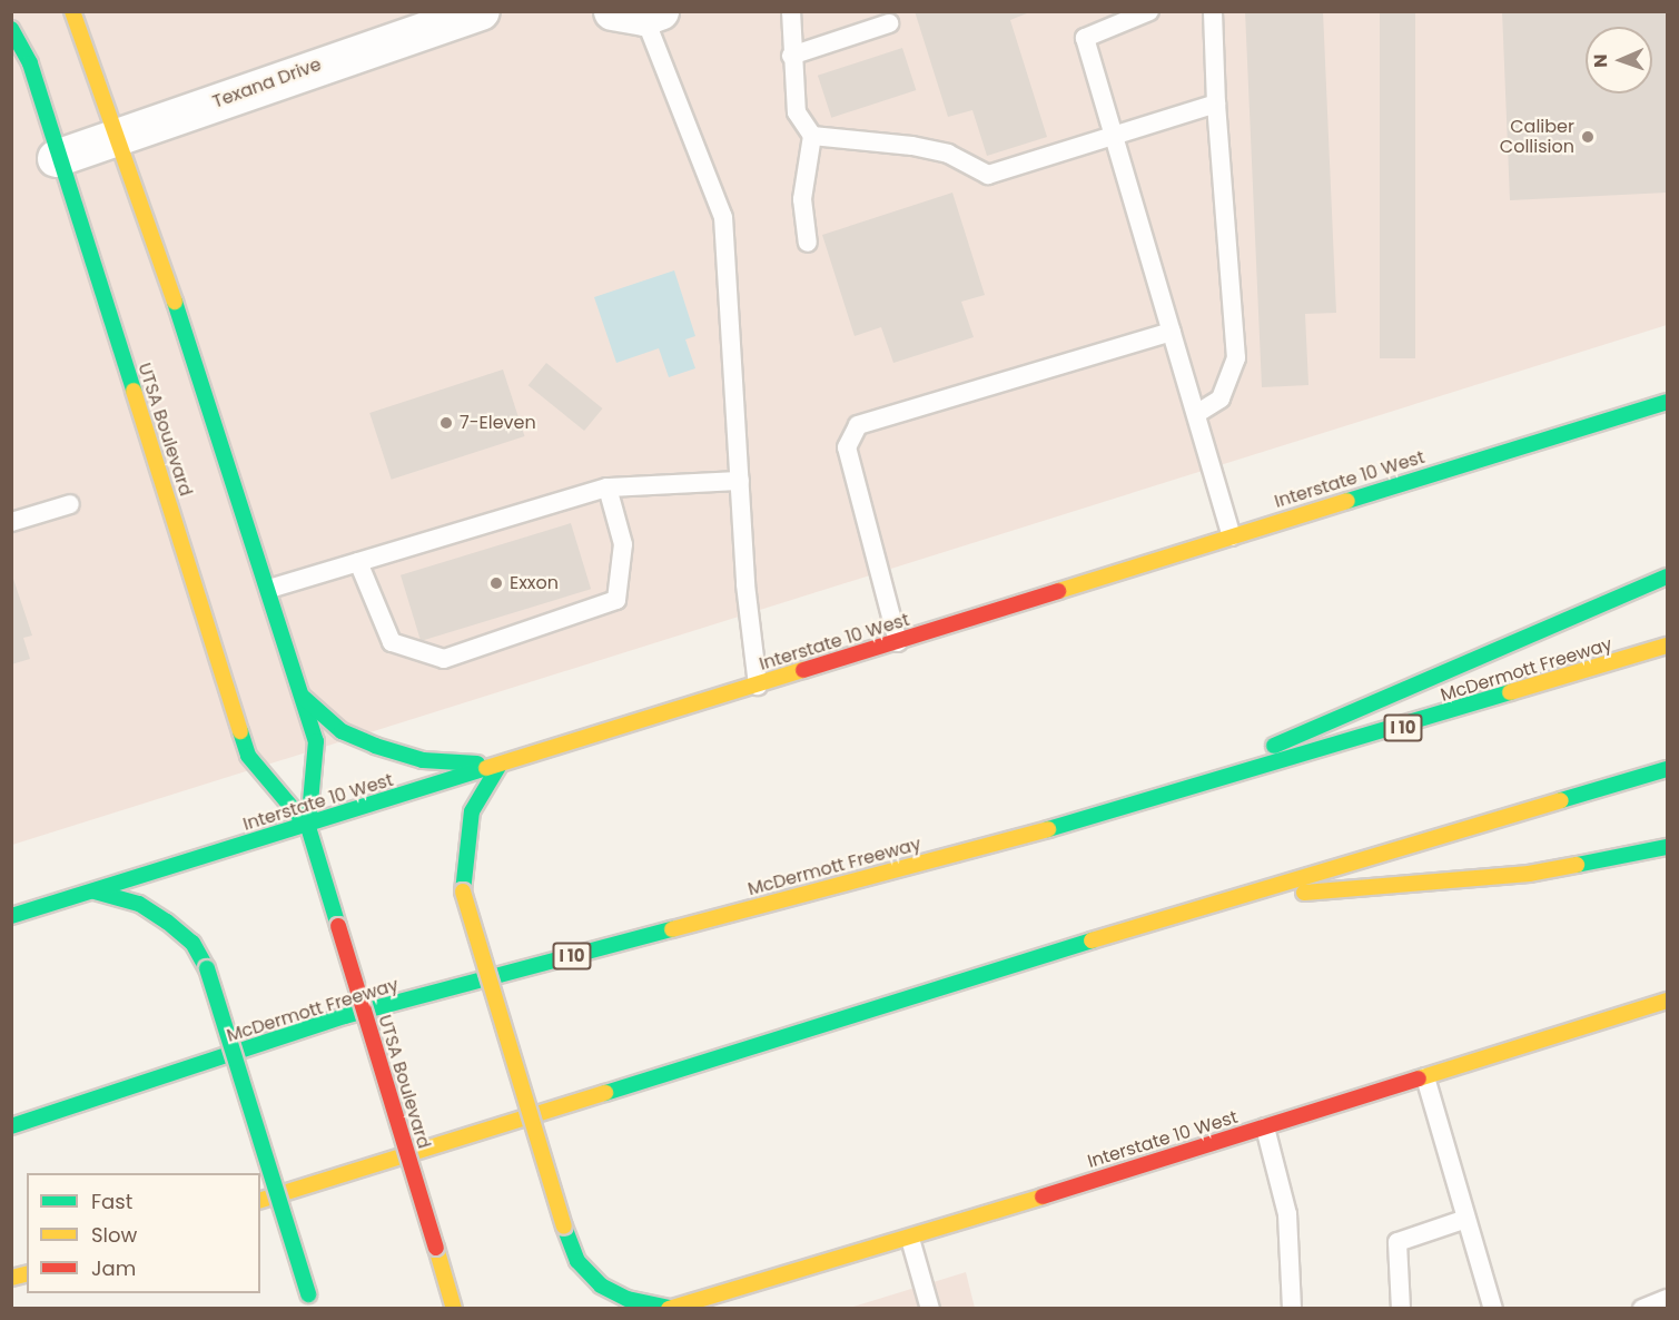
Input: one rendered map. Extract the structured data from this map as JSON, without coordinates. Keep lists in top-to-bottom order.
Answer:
{
  "streets": {
    "main road": [
      "UTSA Boulevard",
      "Interstate 10 West",
      "McDermott Freeway",
      "I 10"
    ],
    "street": ["Texana Drive"]
  },
  "crossings": [
    ["Texana Drive", "UTSA Boulevard"],
    ["UTSA Boulevard", "Interstate 10 West"]
  ],
  "places": ["Caliber Collision", "7-Eleven", "Exxon"],
  "legend": ["Fast", "Slow", "Jam"],
  "north": "left"
}
